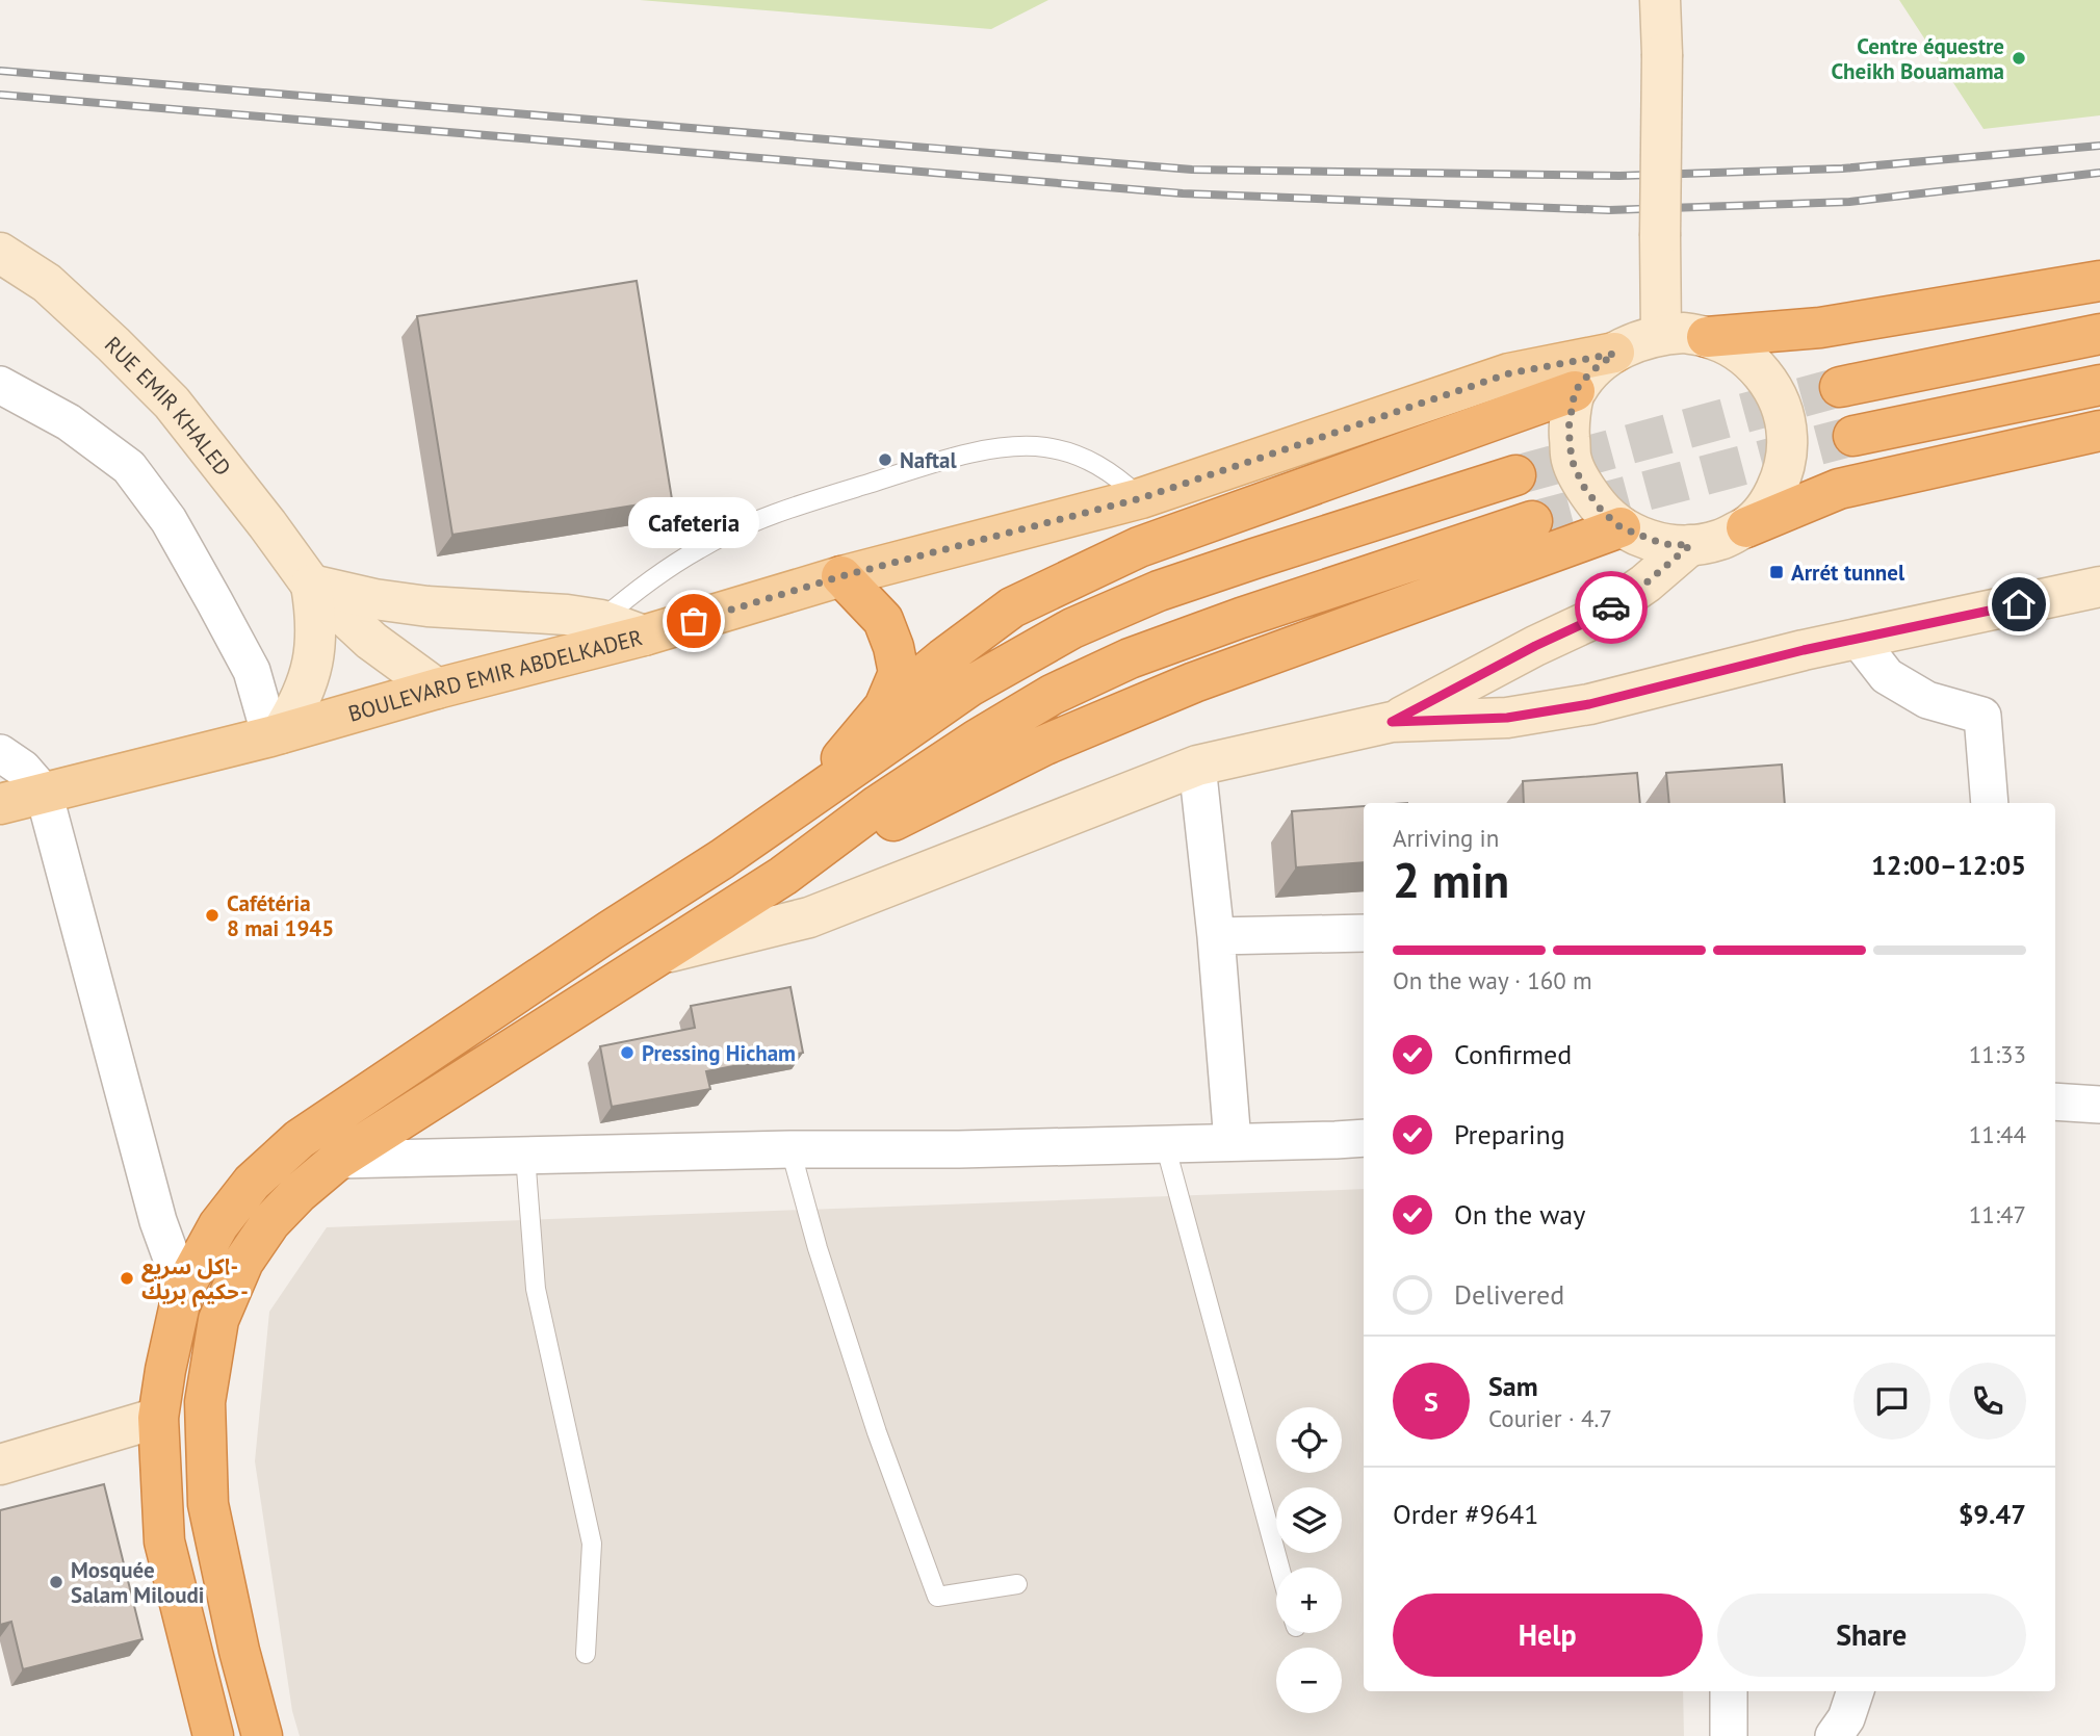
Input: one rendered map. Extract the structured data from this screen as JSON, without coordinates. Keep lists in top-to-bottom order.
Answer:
{
  "streets": {
    "main road": ["BOULEVARD EMIR ABDELKADER"],
    "street": ["RUE EMIR KHALED"]
  },
  "crossings": [
    ["RUE EMIR KHALED", "BOULEVARD EMIR ABDELKADER"]
  ],
  "places": {
    "other": [
      "Centre équestre Cheikh Bouamama",
      "Naftal",
      "Cafeteria",
      "Cafétéria 8 mai 1945",
      "Pressing Hicham",
      "اكل سريع- حكيم بريك-",
      "Mosquée Salam Miloudi"
    ],
    "transit": ["Arrét tunnel"]
  },
  "page": {
    "bubble": "Cafeteria",
    "heading": ["2 min", "Arriving in", "12:00–12:05"],
    "panel": [
      "Sam",
      "Courier · 4.7",
      "Order #9641",
      "$9.47"
    ],
    "bar": "On the way · 160 m",
    "list": [
      ["Confirmed", "11:33"],
      ["Preparing", "11:44"],
      ["On the way", "11:47"],
      "Delivered"
    ],
    "round": "S",
    "map_buttons": ["+", "−"],
    "buttons": ["Help", "Share"]
  }
}
